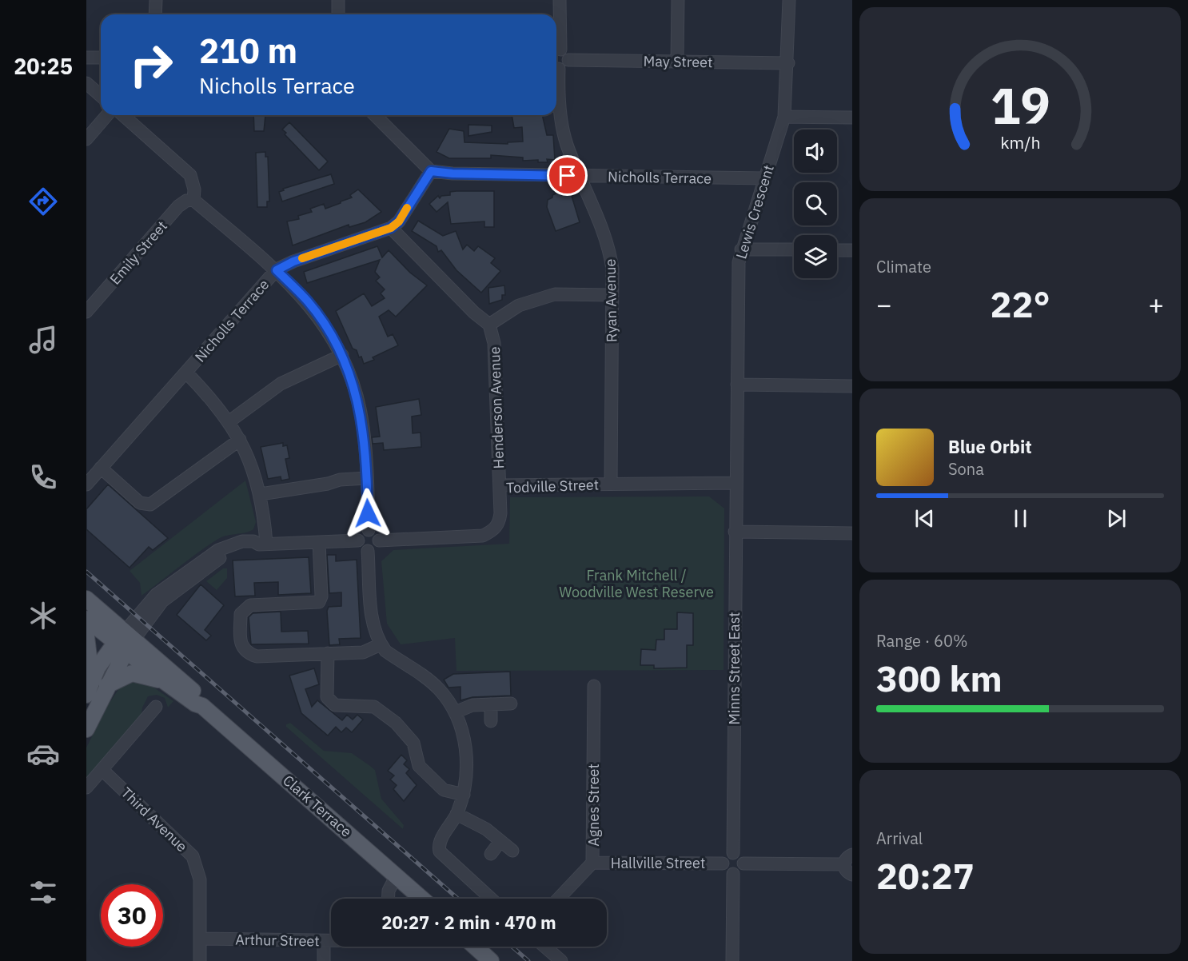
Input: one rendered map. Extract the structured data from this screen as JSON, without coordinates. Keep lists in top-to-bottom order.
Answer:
{
  "streets": {
    "main road": ["Clark Terrace"],
    "street": [
      "May Street",
      "Nicholls Terrace",
      "Lewis Crescent",
      "Emily Street",
      "Ryan Avenue",
      "Henderson Avenue",
      "Todville Street",
      "Minns Street East",
      "Agnes Street",
      "Third Avenue",
      "Hallville Street",
      "Arthur Street"
    ]
  },
  "crossings": [
    ["May Street", "Lewis Crescent"],
    ["Nicholls Terrace", "Lewis Crescent"],
    ["Nicholls Terrace", "Ryan Avenue"],
    ["Lewis Crescent", "Todville Street"],
    ["Lewis Crescent", "Minns Street East"],
    ["Ryan Avenue", "Todville Street"],
    ["Henderson Avenue", "Todville Street"],
    ["Todville Street", "Minns Street East"],
    ["Minns Street East", "Hallville Street"],
    ["Agnes Street", "Hallville Street"],
    ["Third Avenue", "Arthur Street"]
  ],
  "parks": ["Frank Mitchell / Woodville West Reserve"],
  "page": {
    "tabs": "20:25",
    "turn": ["210 m", "Nicholls Terrace"],
    "tile": [
      "Climate",
      ["Range · 60%", "300 km"],
      ["Arrival", "20:27"]
    ],
    "heat": ["−", "22°", "+"],
    "song": ["Blue Orbit", "Sona"],
    "limit": "30",
    "trip": "20:27 · 2 min · 470 m",
    "gauge": ["19", "km/h"]
  }
}
